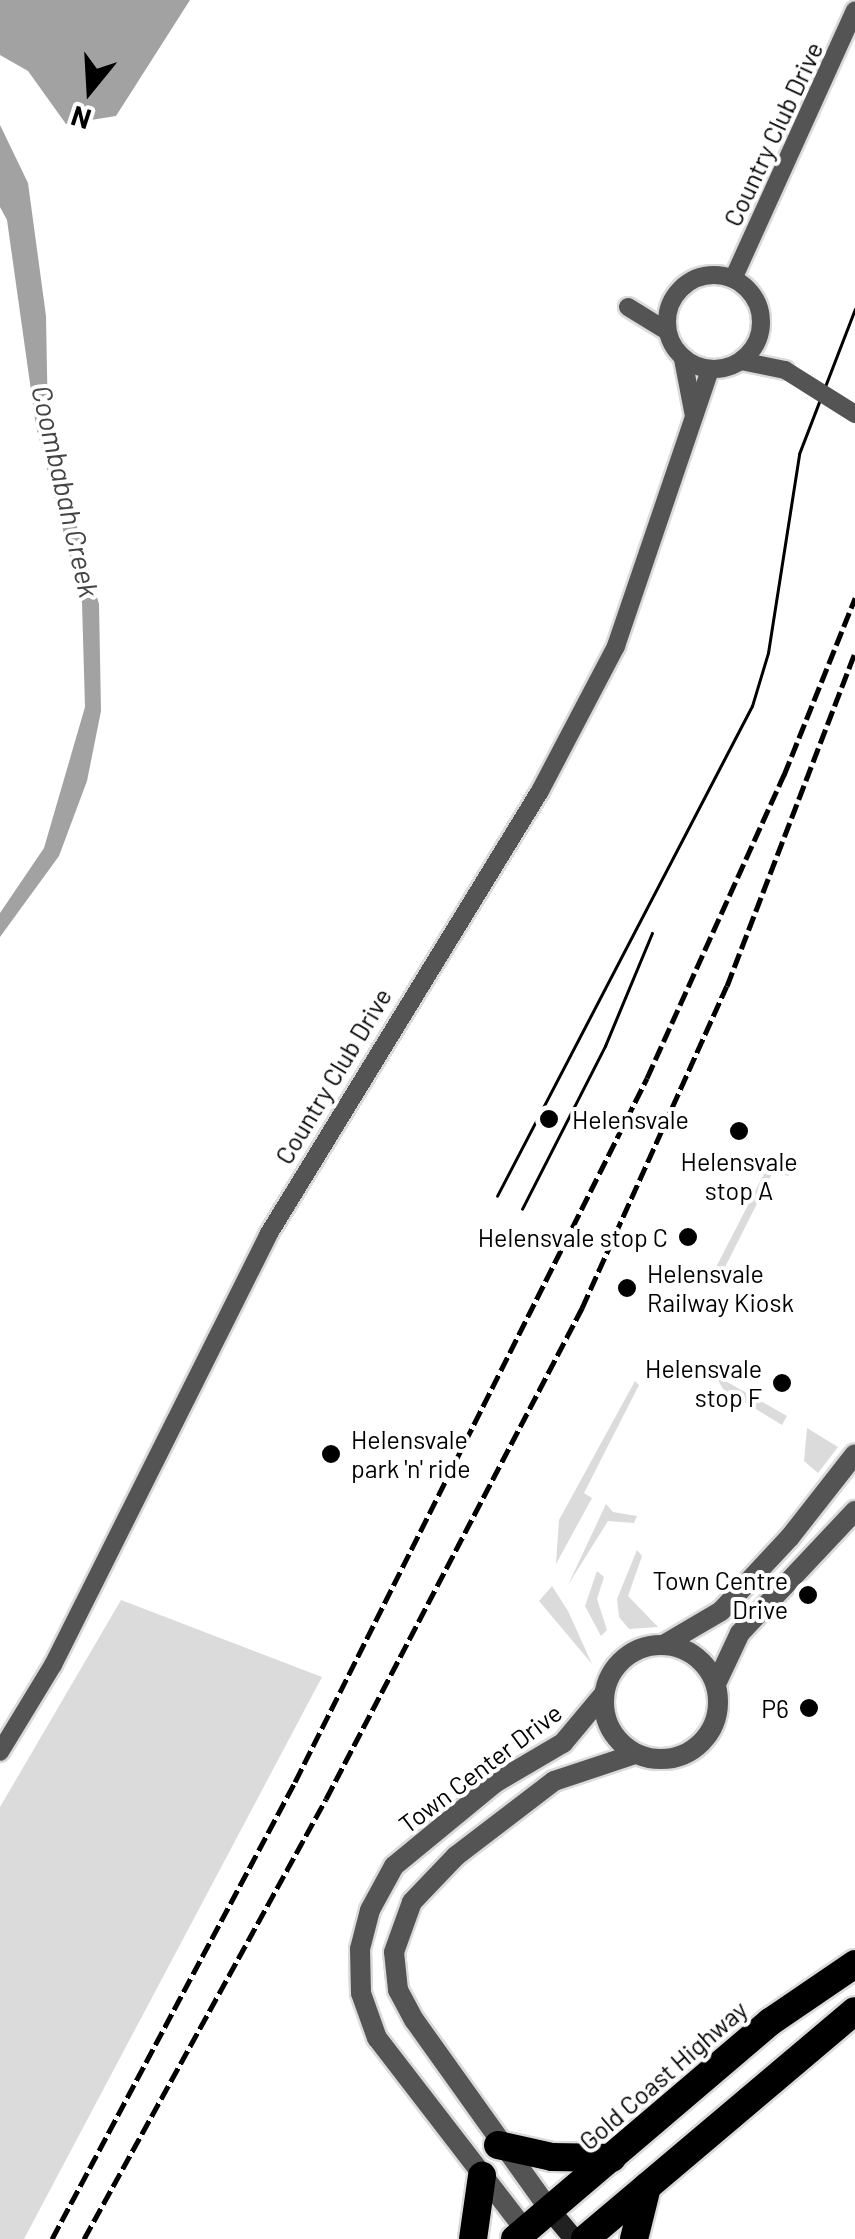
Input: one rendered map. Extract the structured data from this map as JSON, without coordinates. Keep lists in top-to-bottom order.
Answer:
{
  "streets": {
    "highway": ["Gold Coast Highway"],
    "street": ["Country Club Drive", "Town Center Drive"]
  },
  "crossings": [
    ["Town Center Drive", "Gold Coast Highway"]
  ],
  "water": ["Coombabah Creek"],
  "places": [
    "Helensvale",
    "Helensvale stop A",
    "Helensvale stop C",
    "Helensvale Railway Kiosk",
    "Helensvale stop F",
    "Helensvale park 'n' ride",
    "Town Centre Drive",
    "P6"
  ],
  "north": "bottom"
}
